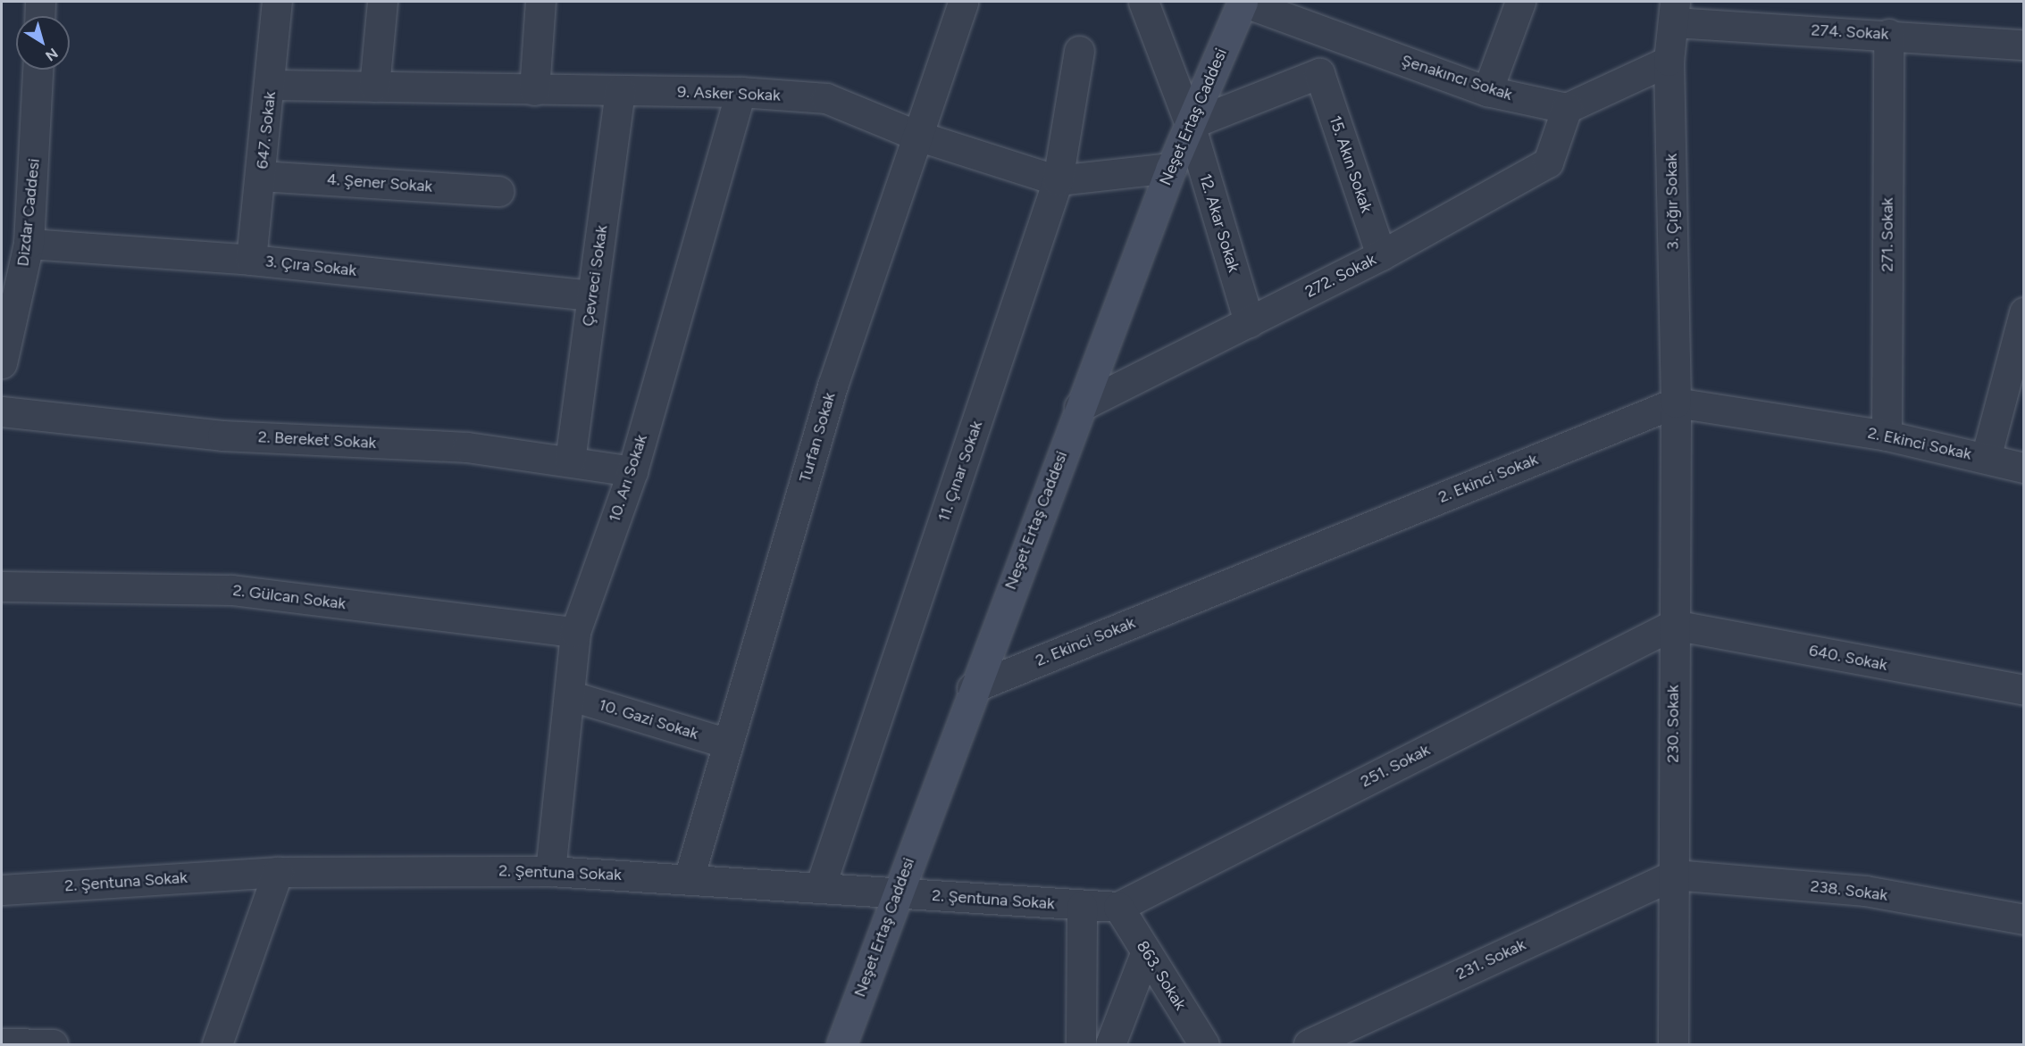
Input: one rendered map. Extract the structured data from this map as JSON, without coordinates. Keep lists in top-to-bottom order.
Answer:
{
  "streets": {
    "main road": ["Neşet Ertaş Caddesi"],
    "street": [
      "274. Sokak",
      "Şenakıncı Sokak",
      "9. Asker Sokak",
      "647. Sokak",
      "15. Akın Sokak",
      "4. Şener Sokak",
      "3. Çığır Sokak",
      "Dizdar Caddesi",
      "12. Akar Sokak",
      "271. Sokak",
      "3. Çıra Sokak",
      "Çevreci Sokak",
      "272. Sokak",
      "Turfan Sokak",
      "2. Bereket Sokak",
      "2. Ekinci Sokak",
      "11. Çınar Sokak",
      "10. Arı Sokak",
      "2. Gülcan Sokak",
      "640. Sokak",
      "10. Gazi Sokak",
      "230. Sokak",
      "251. Sokak",
      "2. Şentuna Sokak",
      "238. Sokak",
      "231. Sokak",
      "863. Sokak"
    ]
  },
  "crossings": [
    ["274. Sokak", "3. Çığır Sokak"],
    ["274. Sokak", "271. Sokak"],
    ["Şenakıncı Sokak", "Neşet Ertaş Caddesi"],
    ["Şenakıncı Sokak", "272. Sokak"],
    ["9. Asker Sokak", "Neşet Ertaş Caddesi"],
    ["9. Asker Sokak", "647. Sokak"],
    ["9. Asker Sokak", "Çevreci Sokak"],
    ["9. Asker Sokak", "Turfan Sokak"],
    ["9. Asker Sokak", "11. Çınar Sokak"],
    ["9. Asker Sokak", "10. Arı Sokak"],
    ["Neşet Ertaş Caddesi", "15. Akın Sokak"],
    ["Neşet Ertaş Caddesi", "12. Akar Sokak"],
    ["Neşet Ertaş Caddesi", "272. Sokak"],
    ["Neşet Ertaş Caddesi", "2. Ekinci Sokak"],
    ["Neşet Ertaş Caddesi", "2. Şentuna Sokak"],
    ["647. Sokak", "4. Şener Sokak"],
    ["647. Sokak", "3. Çıra Sokak"],
    ["15. Akın Sokak", "12. Akar Sokak"],
    ["15. Akın Sokak", "272. Sokak"],
    ["3. Çığır Sokak", "2. Ekinci Sokak"],
    ["3. Çığır Sokak", "230. Sokak"],
    ["Dizdar Caddesi", "3. Çıra Sokak"],
    ["12. Akar Sokak", "272. Sokak"],
    ["271. Sokak", "2. Ekinci Sokak"],
    ["3. Çıra Sokak", "Çevreci Sokak"],
    ["Çevreci Sokak", "2. Bereket Sokak"],
    ["Turfan Sokak", "10. Gazi Sokak"],
    ["Turfan Sokak", "2. Şentuna Sokak"],
    ["2. Bereket Sokak", "10. Arı Sokak"],
    ["2. Ekinci Sokak", "230. Sokak"],
    ["11. Çınar Sokak", "2. Şentuna Sokak"],
    ["10. Arı Sokak", "2. Gülcan Sokak"],
    ["10. Arı Sokak", "10. Gazi Sokak"],
    ["10. Arı Sokak", "2. Şentuna Sokak"],
    ["640. Sokak", "230. Sokak"],
    ["640. Sokak", "251. Sokak"],
    ["230. Sokak", "251. Sokak"],
    ["230. Sokak", "238. Sokak"],
    ["230. Sokak", "231. Sokak"],
    ["251. Sokak", "2. Şentuna Sokak"],
    ["251. Sokak", "863. Sokak"],
    ["2. Şentuna Sokak", "863. Sokak"],
    ["238. Sokak", "231. Sokak"]
  ],
  "north": "bottom right"
}
